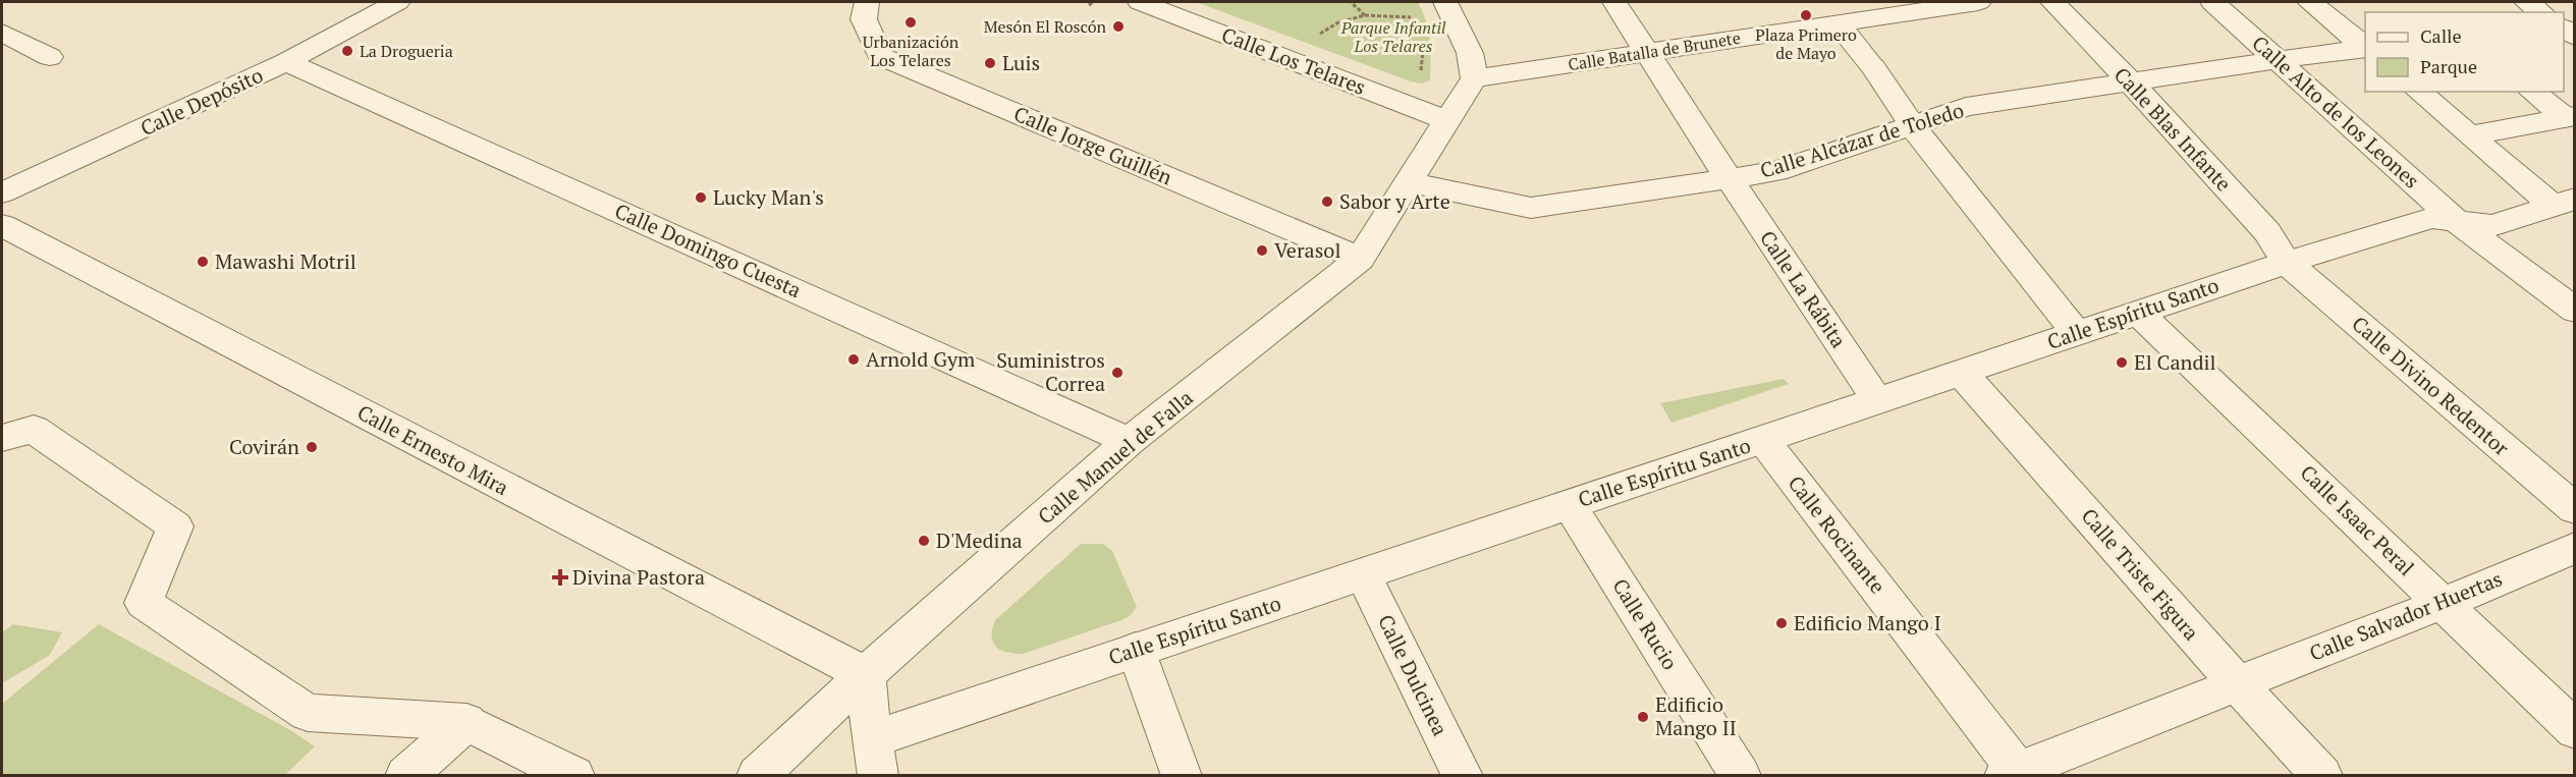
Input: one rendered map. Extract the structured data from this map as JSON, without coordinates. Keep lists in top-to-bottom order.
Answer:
{
  "streets": {
    "street": [
      "Calle Batalla de Brunete",
      "Calle Los Telares",
      "Calle Depósito",
      "Calle Alto de los Leones",
      "Calle Blas Infante",
      "Calle Alcázar de Toledo",
      "Calle Jorge Guillén",
      "Calle Domingo Cuesta",
      "Calle La Rábita",
      "Calle Espíritu Santo",
      "Calle Divino Redentor",
      "Calle Ernesto Mira",
      "Calle Manuel de Falla",
      "Calle Isaac Peral",
      "Calle Rocinante",
      "Calle Triste Figura",
      "Calle Salvador Huertas",
      "Calle Rucio",
      "Calle Dulcinea"
    ]
  },
  "crossings": [
    ["Calle Batalla de Brunete", "Calle La Rábita"],
    ["Calle Batalla de Brunete", "Calle Manuel de Falla"],
    ["Calle Los Telares", "Calle Manuel de Falla"],
    ["Calle Depósito", "Calle Domingo Cuesta"],
    ["Calle Alto de los Leones", "Calle Alcázar de Toledo"],
    ["Calle Alto de los Leones", "Calle Espíritu Santo"],
    ["Calle Blas Infante", "Calle Alcázar de Toledo"],
    ["Calle Blas Infante", "Calle Espíritu Santo"],
    ["Calle Blas Infante", "Calle Divino Redentor"],
    ["Calle Alcázar de Toledo", "Calle La Rábita"],
    ["Calle Alcázar de Toledo", "Calle Manuel de Falla"],
    ["Calle Jorge Guillén", "Calle Manuel de Falla"],
    ["Calle Domingo Cuesta", "Calle Manuel de Falla"],
    ["Calle La Rábita", "Calle Espíritu Santo"],
    ["Calle Espíritu Santo", "Calle Divino Redentor"],
    ["Calle Espíritu Santo", "Calle Isaac Peral"],
    ["Calle Espíritu Santo", "Calle Rocinante"],
    ["Calle Espíritu Santo", "Calle Triste Figura"],
    ["Calle Espíritu Santo", "Calle Rucio"],
    ["Calle Espíritu Santo", "Calle Dulcinea"],
    ["Calle Ernesto Mira", "Calle Manuel de Falla"],
    ["Calle Isaac Peral", "Calle Salvador Huertas"],
    ["Calle Rocinante", "Calle Salvador Huertas"],
    ["Calle Triste Figura", "Calle Salvador Huertas"]
  ],
  "parks": ["Parque Infantil Los Telares"],
  "places": {
    "other": [
      "Plaza Primero de Mayo",
      "Urbanización Los Telares",
      "Mesón El Roscón",
      "La Drogueria",
      "Luis",
      "Lucky Man's",
      "Sabor y Arte",
      "Verasol",
      "Mawashi Motril",
      "Arnold Gym",
      "El Candil",
      "Suministros Correa",
      "Covirán",
      "D'Medina",
      "Edificio Mango I",
      "Edificio Mango II"
    ],
    "health": ["Divina Pastora"]
  },
  "legend": ["Calle", "Parque"]
}
